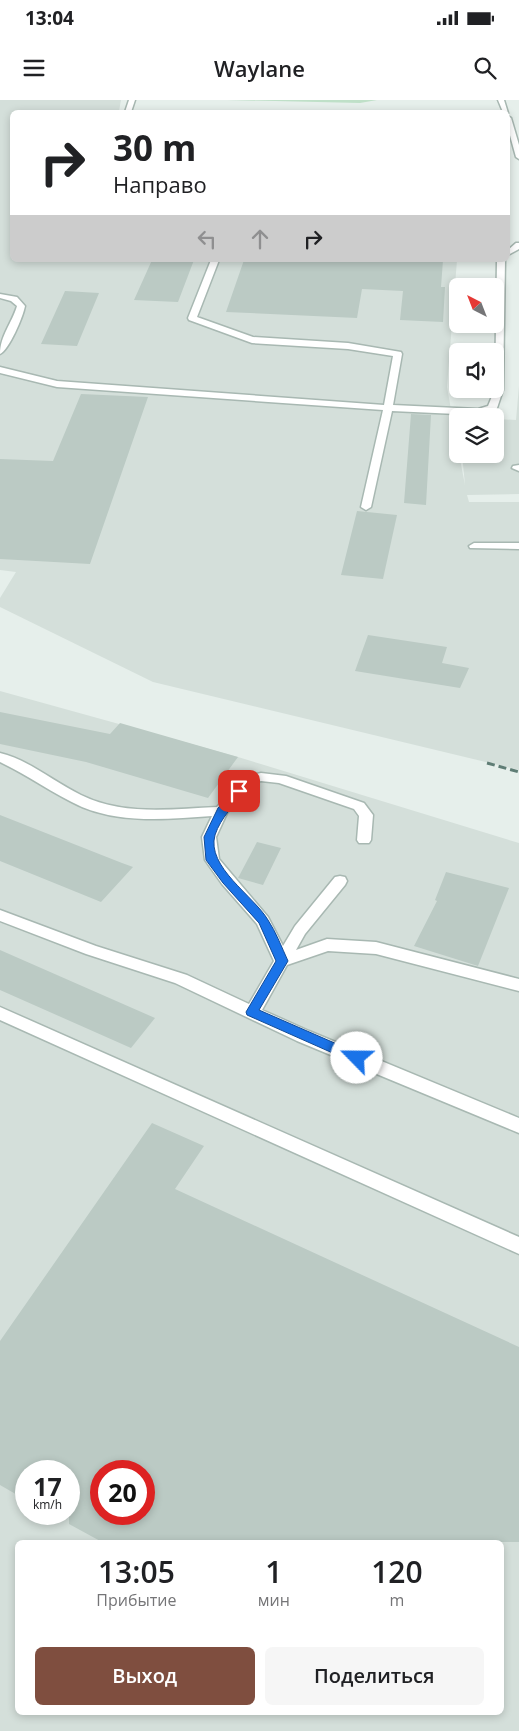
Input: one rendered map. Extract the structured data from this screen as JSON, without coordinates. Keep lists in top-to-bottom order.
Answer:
{
  "north": "top left",
  "page": {
    "status": "13:04",
    "header": "Waylane",
    "turn": ["30 m", "Направо"],
    "speed": "17 km/h",
    "limit": "20",
    "eta": [
      "13:05",
      "Прибытие",
      "1",
      "мин",
      "120",
      "m"
    ],
    "buttons": ["Выход", "Поделиться"]
  }
}
